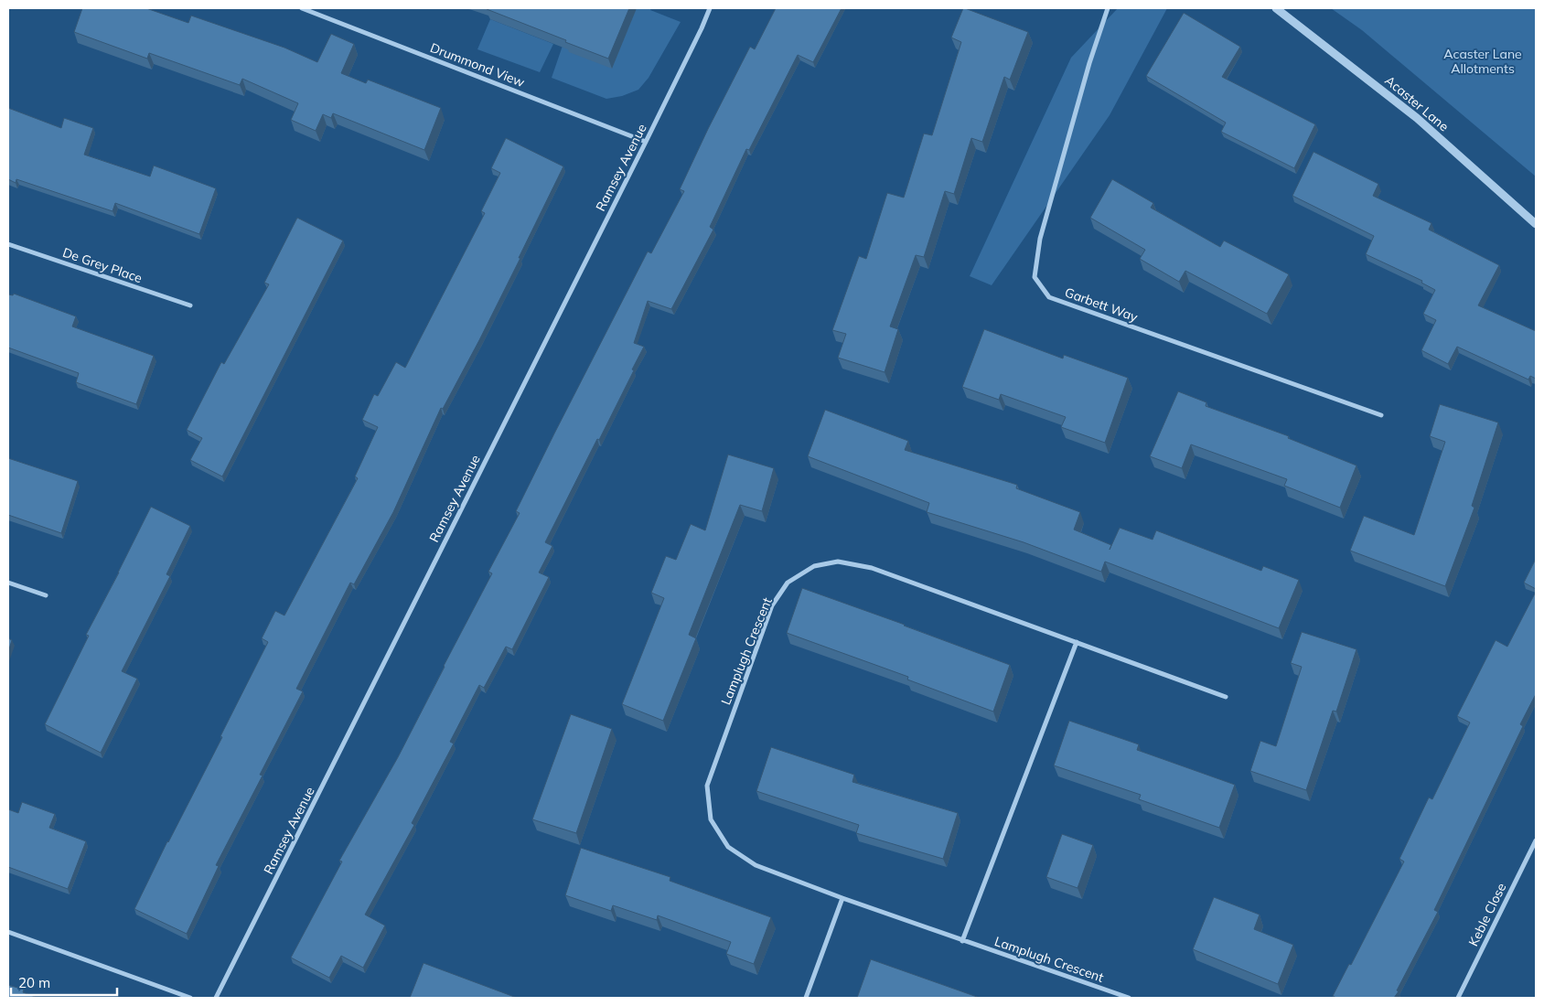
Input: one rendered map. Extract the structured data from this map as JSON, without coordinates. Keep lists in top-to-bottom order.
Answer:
{
  "streets": {
    "street": [
      "Drummond View",
      "Acaster Lane",
      "Ramsey Avenue",
      "De Grey Place",
      "Garbett Way",
      "Lamplugh Crescent",
      "Keble Close"
    ]
  },
  "crossings": [
    ["Drummond View", "Ramsey Avenue"]
  ],
  "parks": ["Acaster Lane Allotments"],
  "scale_bar": "20 m"
}
